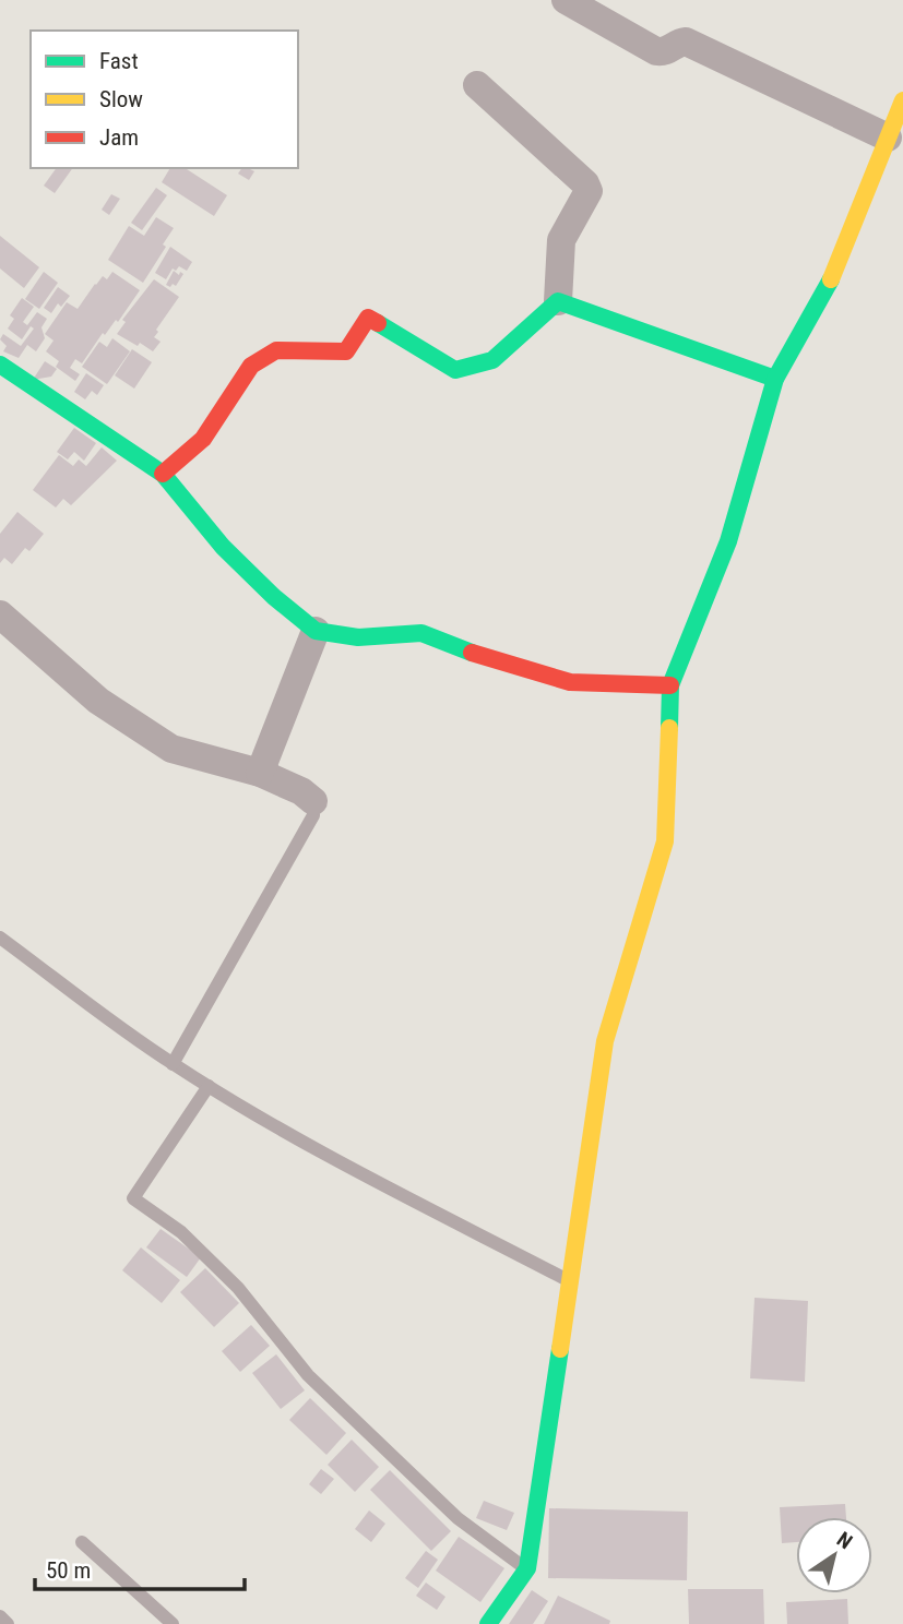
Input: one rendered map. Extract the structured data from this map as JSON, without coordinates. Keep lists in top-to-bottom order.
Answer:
{
  "legend": ["Fast", "Slow", "Jam"],
  "scale_bar": "50 m",
  "north": "top right"
}
